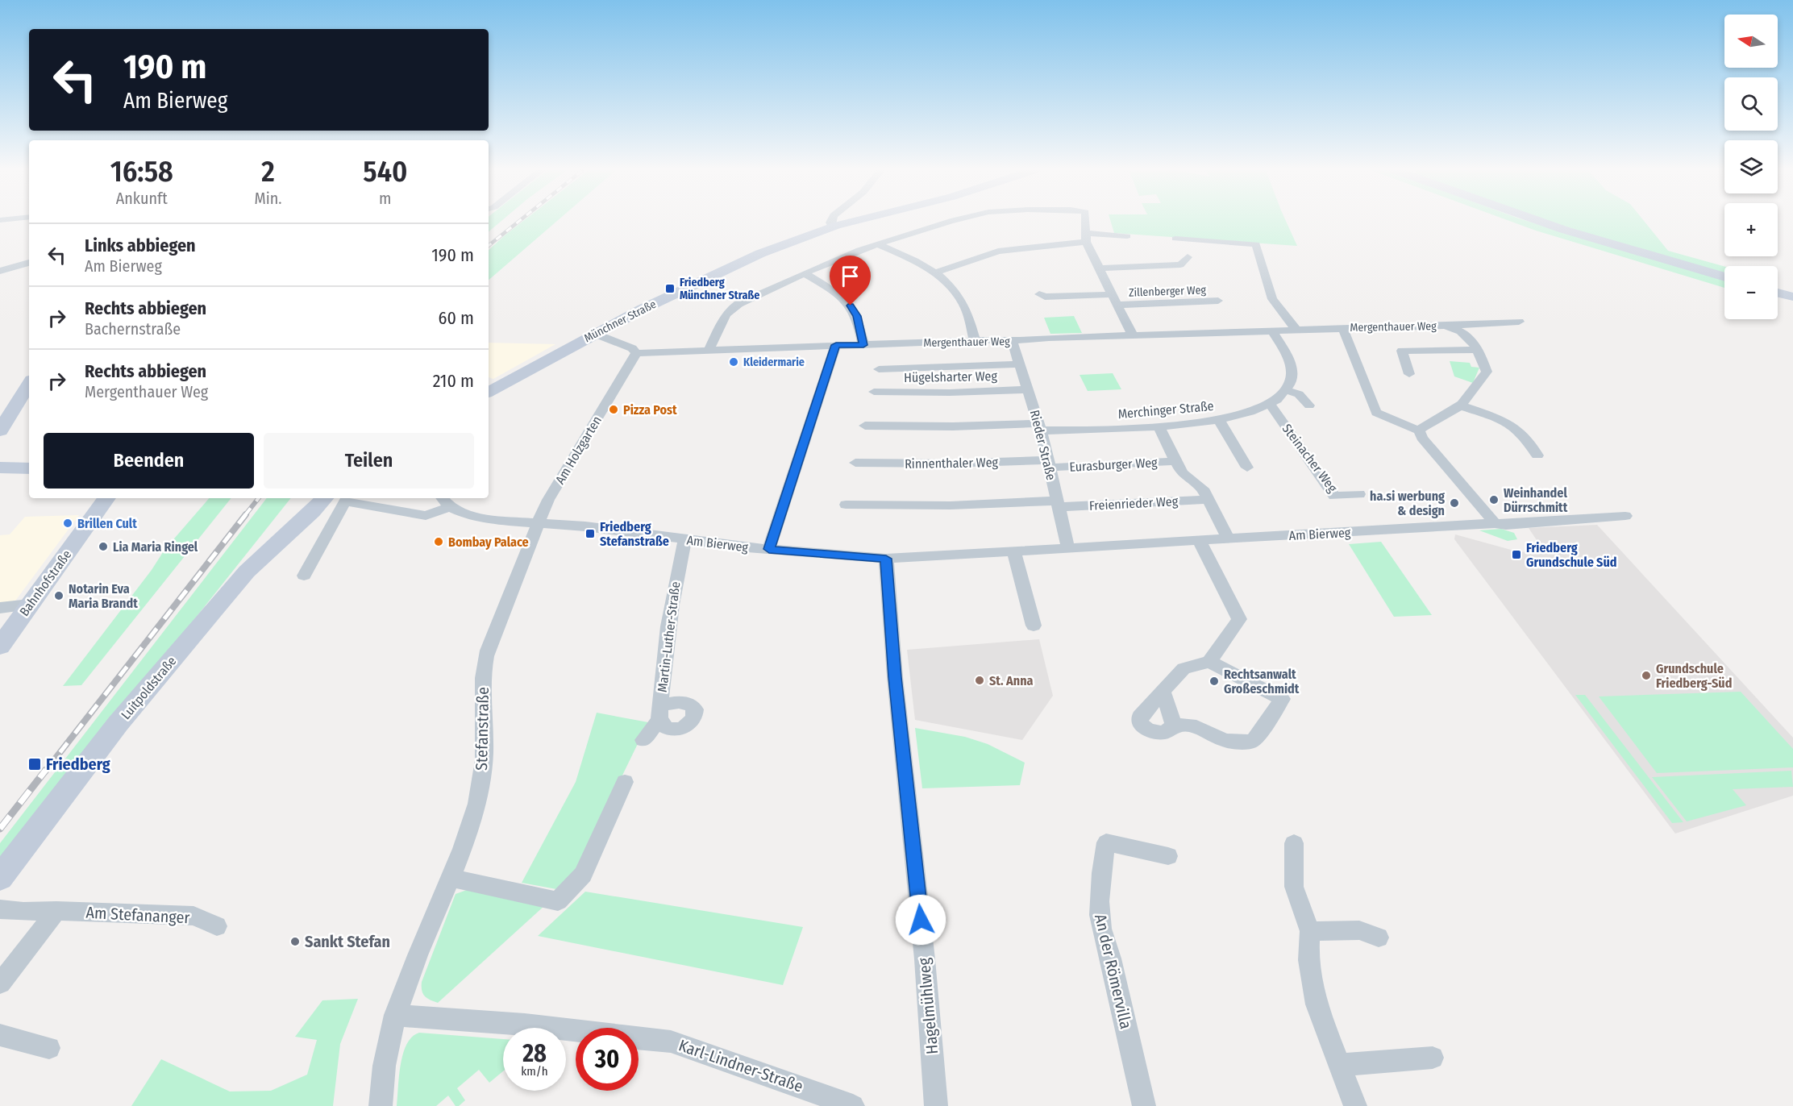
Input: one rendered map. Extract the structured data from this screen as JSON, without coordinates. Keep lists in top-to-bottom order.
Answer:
{
  "streets": {
    "main road": ["Münchner Straße", "Bahnhofstraße", "Luitpoldstraße"],
    "street": [
      "Zillenberger Weg",
      "Mergenthauer Weg",
      "Hügelsharter Weg",
      "Merchinger Straße",
      "Rieder Straße",
      "Am Holzgarten",
      "Steinacher Weg",
      "Rinnenthaler Weg",
      "Eurasburger Weg",
      "Freienrieder Weg",
      "Am Bierweg",
      "Martin-Luther-Straße",
      "Stefanstraße",
      "Am Stefananger",
      "An der Römervilla",
      "Hagelmühlweg",
      "Karl-Lindner-Straße"
    ]
  },
  "crossings": [
    ["Mergenthauer Weg", "Rieder Straße"],
    ["Mergenthauer Weg", "Am Holzgarten"],
    ["Hügelsharter Weg", "Rieder Straße"],
    ["Merchinger Straße", "Rieder Straße"],
    ["Merchinger Straße", "Steinacher Weg"],
    ["Rieder Straße", "Rinnenthaler Weg"],
    ["Rieder Straße", "Eurasburger Weg"],
    ["Rieder Straße", "Freienrieder Weg"],
    ["Rieder Straße", "Am Bierweg"],
    ["Am Holzgarten", "Am Bierweg"],
    ["Am Holzgarten", "Stefanstraße"],
    ["Rinnenthaler Weg", "Eurasburger Weg"],
    ["Am Bierweg", "Martin-Luther-Straße"],
    ["Am Bierweg", "Stefanstraße"],
    ["Am Bierweg", "Hagelmühlweg"],
    ["Stefanstraße", "Karl-Lindner-Straße"]
  ],
  "places": {
    "transit": [
      "Friedberg Münchner Straße",
      "Friedberg Stefanstraße",
      "Friedberg Grundschule Süd",
      "Friedberg"
    ],
    "other": [
      "Kleidermarie",
      "Pizza Post",
      "Weinhandel Dürrschmitt",
      "ha.si werbung & design",
      "Brillen Cult",
      "Bombay Palace",
      "Lia Maria Ringel",
      "Notarin Eva Maria Brandt",
      "Grundschule Friedberg-Süd",
      "St. Anna",
      "Rechtsanwalt Großeschmidt",
      "Sankt Stefan"
    ]
  },
  "north": "left",
  "page": {
    "map_buttons": ["+", "−"],
    "turn": ["190 m", "Am Bierweg"],
    "eta": [
      "16:58",
      "Ankunft",
      "2",
      "Min.",
      "540",
      "m"
    ],
    "list": [
      {
        "name": "Links abbiegen",
        "note": "Am Bierweg",
        "value": "190 m"
      },
      {
        "name": "Rechts abbiegen",
        "note": "Bachernstraße",
        "value": "60 m"
      },
      {
        "name": "Rechts abbiegen",
        "note": "Mergenthauer Weg",
        "value": "210 m"
      }
    ],
    "buttons": ["Beenden", "Teilen"],
    "speed": "28 km/h",
    "limit": "30"
  }
}
